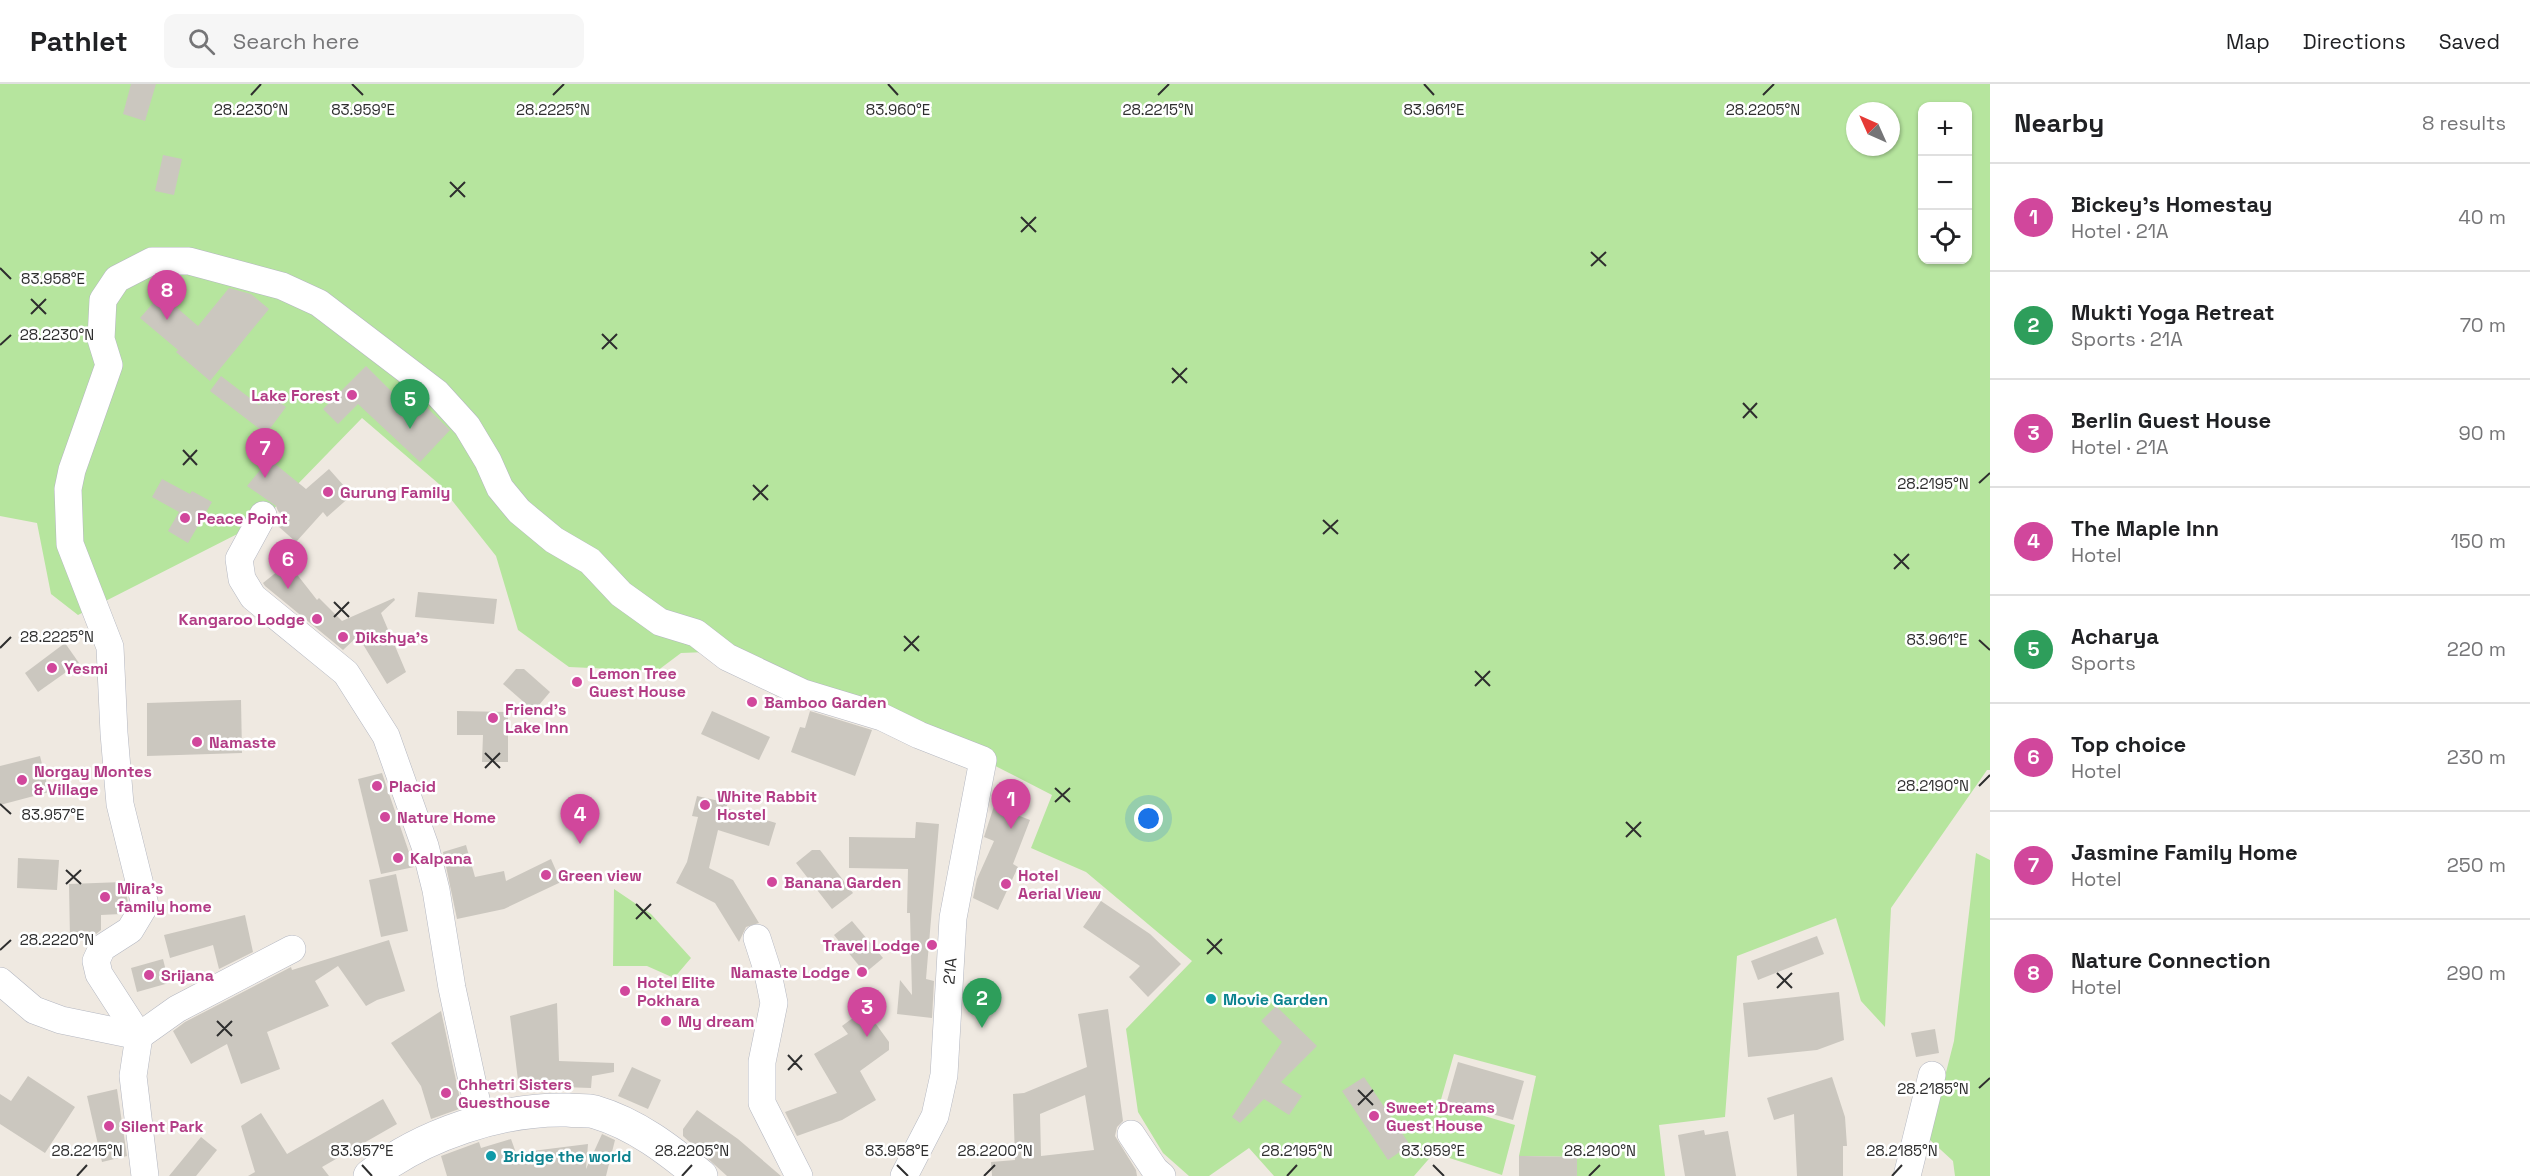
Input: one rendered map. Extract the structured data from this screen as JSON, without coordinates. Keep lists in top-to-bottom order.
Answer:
{
  "streets": {
    "street": ["21A"]
  },
  "places": [
    "Lake Forest",
    "Gurung Family",
    "Peace Point",
    "Kangaroo Lodge",
    "Dikshya's",
    "Yesmi",
    "Lemon Tree Guest House",
    "Bamboo Garden",
    "Friend's Lake Inn",
    "Namaste",
    "Norgay Montes & Village",
    "Placid",
    "White Rabbit Hostel",
    "Nature Home",
    "Kalpana",
    "Green view",
    "Banana Garden",
    "Hotel Aerial View",
    "Mira's family home",
    "Travel Lodge",
    "Namaste Lodge",
    "Srijana",
    "Hotel Elite Pokhara",
    "Movie Garden",
    "My dream",
    "Chhetri Sisters Guesthouse",
    "Sweet Dreams Guest House",
    "Silent Park",
    "Bridge the world"
  ],
  "north": "top left",
  "page": {
    "header": "Pathlet",
    "search": "Search here",
    "nav": ["Map", "Directions", "Saved"],
    "heading": ["Nearby", "8 results"],
    "map_buttons": ["+", "−"],
    "list": [
      {
        "mark": "1",
        "name": "Bickey's Homestay",
        "note": "Hotel · 21A",
        "value": "40 m"
      },
      {
        "mark": "2",
        "name": "Mukti Yoga Retreat",
        "note": "Sports · 21A",
        "value": "70 m"
      },
      {
        "mark": "3",
        "name": "Berlin Guest House",
        "note": "Hotel · 21A",
        "value": "90 m"
      },
      {
        "mark": "4",
        "name": "The Maple Inn",
        "note": "Hotel",
        "value": "150 m"
      },
      {
        "mark": "5",
        "name": "Acharya",
        "note": "Sports",
        "value": "220 m"
      },
      {
        "mark": "6",
        "name": "Top choice",
        "note": "Hotel",
        "value": "230 m"
      },
      {
        "mark": "7",
        "name": "Jasmine Family Home",
        "note": "Hotel",
        "value": "250 m"
      },
      {
        "mark": "8",
        "name": "Nature Connection",
        "note": "Hotel",
        "value": "290 m"
      }
    ],
    "pins": [
      "8",
      "5",
      "7",
      "6",
      "1",
      "4",
      "2",
      "3"
    ]
  },
  "coordinates": [
    "83.960°E",
    "83.959°E",
    "28.2225°N",
    "83.961°E",
    "28.2230°N",
    "28.2215°N",
    "28.2205°N",
    "83.958°E",
    "28.2195°N",
    "28.2190°N",
    "83.957°E",
    "28.2220°N",
    "28.2185°N",
    "28.2200°N"
  ]
}
